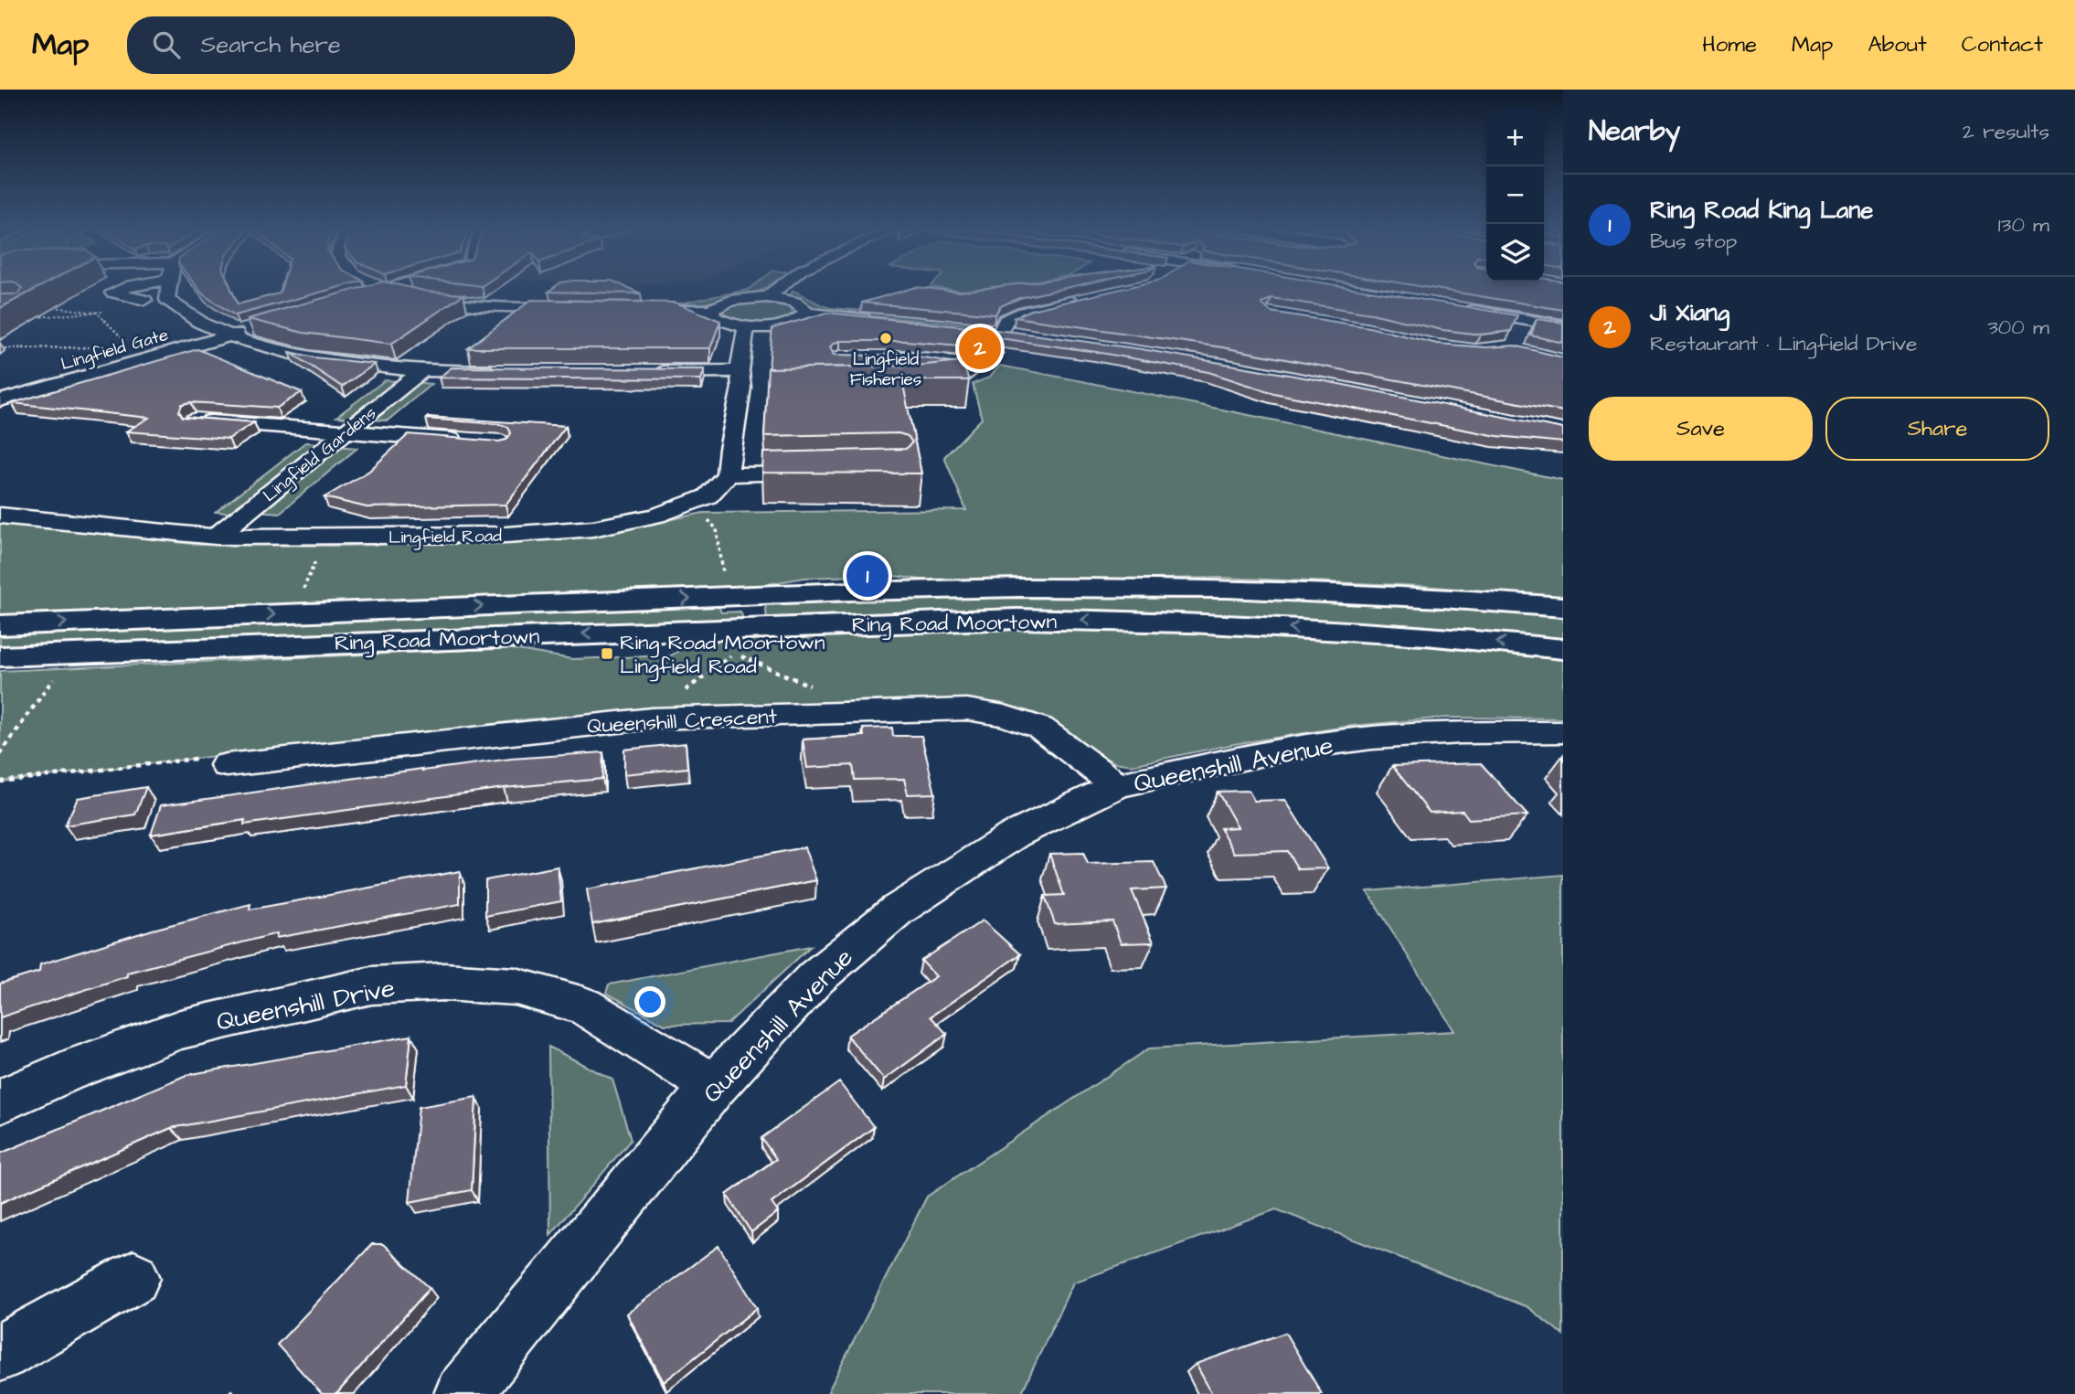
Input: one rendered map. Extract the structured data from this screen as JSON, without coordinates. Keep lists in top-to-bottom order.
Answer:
{
  "streets": {
    "highway": ["Ring Road Moortown"],
    "street": [
      "Lingfield Gate",
      "Lingfield Gardens",
      "Lingfield Road",
      "Queenshill Crescent",
      "Queenshill Avenue",
      "Queenshill Drive"
    ]
  },
  "crossings": [
    ["Lingfield Gardens", "Lingfield Road"],
    ["Queenshill Crescent", "Queenshill Avenue"],
    ["Queenshill Avenue", "Queenshill Drive"]
  ],
  "places": {
    "other": ["Lingfield Fisheries"],
    "transit": ["Ring Road Moortown Lingfield Road"]
  },
  "page": {
    "header": "Map",
    "search": "Search here",
    "nav": [
      "Home",
      "Map",
      "About",
      "Contact"
    ],
    "heading": ["Nearby", "2 results"],
    "map_buttons": ["+", "−"],
    "list": [
      {
        "mark": "1",
        "name": "Ring Road King Lane",
        "note": "Bus stop",
        "value": "130 m"
      },
      {
        "mark": "2",
        "name": "Ji Xiang",
        "note": "Restaurant · Lingfield Drive",
        "value": "300 m"
      }
    ],
    "pins": ["2", "1"],
    "buttons": ["Save", "Share"]
  }
}
